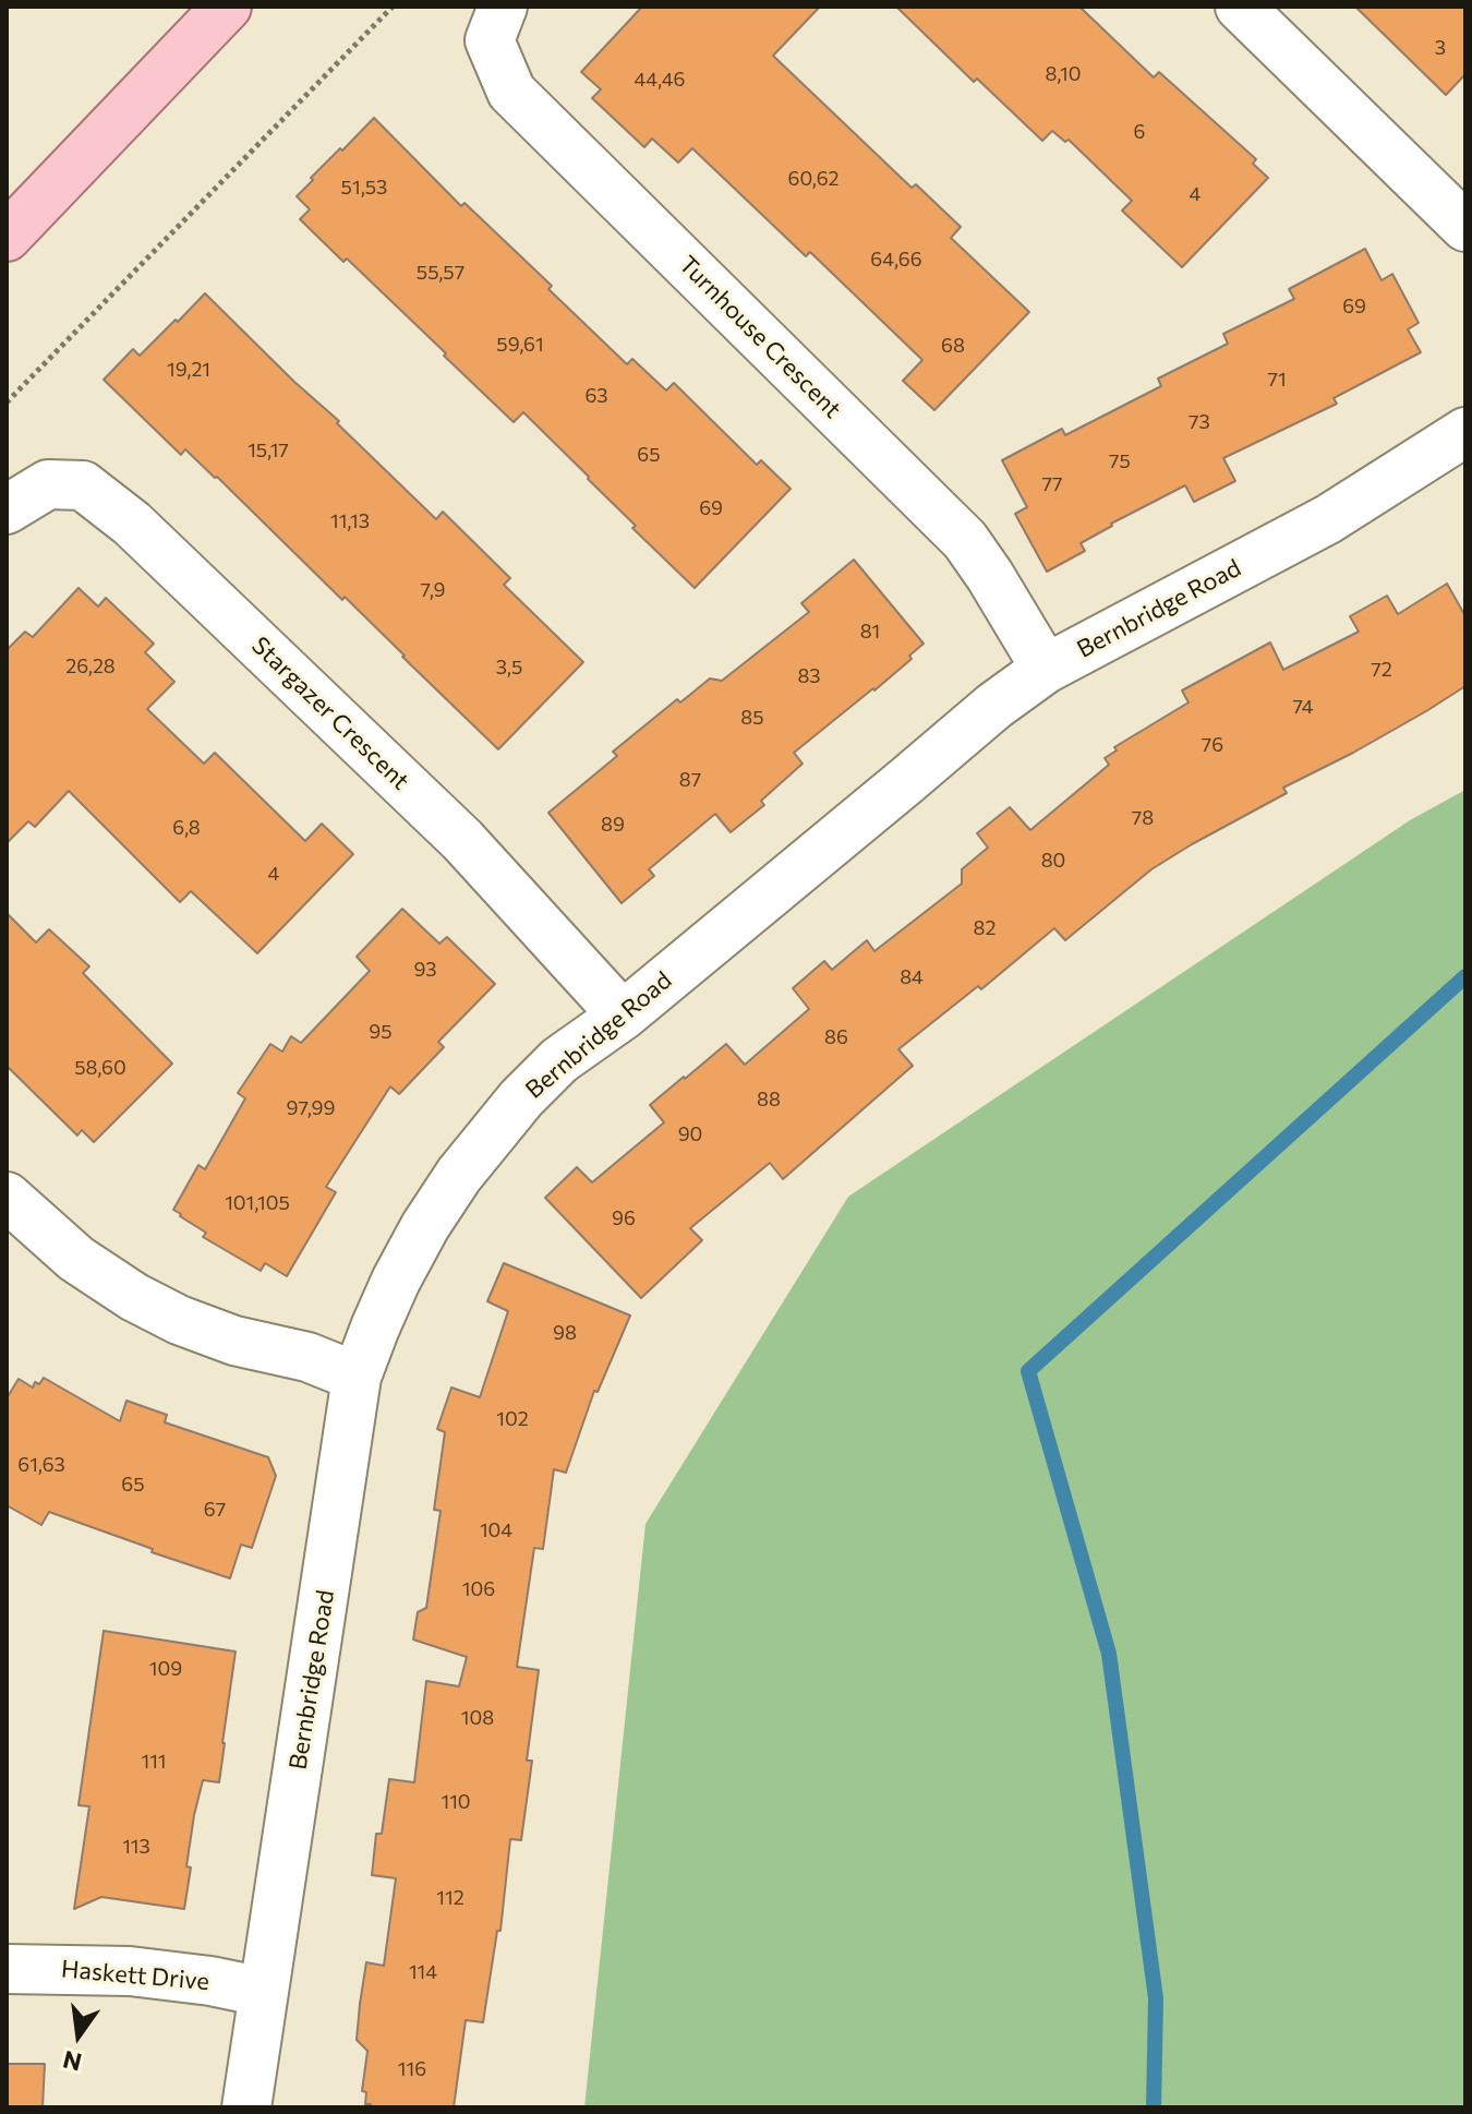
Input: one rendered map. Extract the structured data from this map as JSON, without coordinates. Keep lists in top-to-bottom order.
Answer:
{
  "streets": {
    "street": [
      "Turnhouse Crescent",
      "Bernbridge Road",
      "Stargazer Crescent",
      "Haskett Drive"
    ]
  },
  "crossings": [
    ["Turnhouse Crescent", "Bernbridge Road"],
    ["Bernbridge Road", "Stargazer Crescent"],
    ["Bernbridge Road", "Haskett Drive"]
  ],
  "house_numbers": [
    "3",
    "8,10",
    "44,46",
    "6",
    "60,62",
    "51,53",
    "4",
    "64,66",
    "55,57",
    "69",
    "59,61",
    "68",
    "19,21",
    "71",
    "63",
    "73",
    "15,17",
    "65",
    "75",
    "77",
    "69",
    "11,13",
    "7,9",
    "81",
    "26,28",
    "3,5",
    "72",
    "83",
    "74",
    "85",
    "76",
    "87",
    "78",
    "89",
    "6,8",
    "80",
    "4",
    "82",
    "93",
    "84",
    "95",
    "86",
    "58,60",
    "88",
    "97,99",
    "90",
    "101,105",
    "96",
    "98",
    "102",
    "61,63",
    "65",
    "67",
    "104",
    "106",
    "109",
    "108",
    "111",
    "110",
    "113",
    "112",
    "114",
    "116"
  ],
  "north": "bottom"
}
